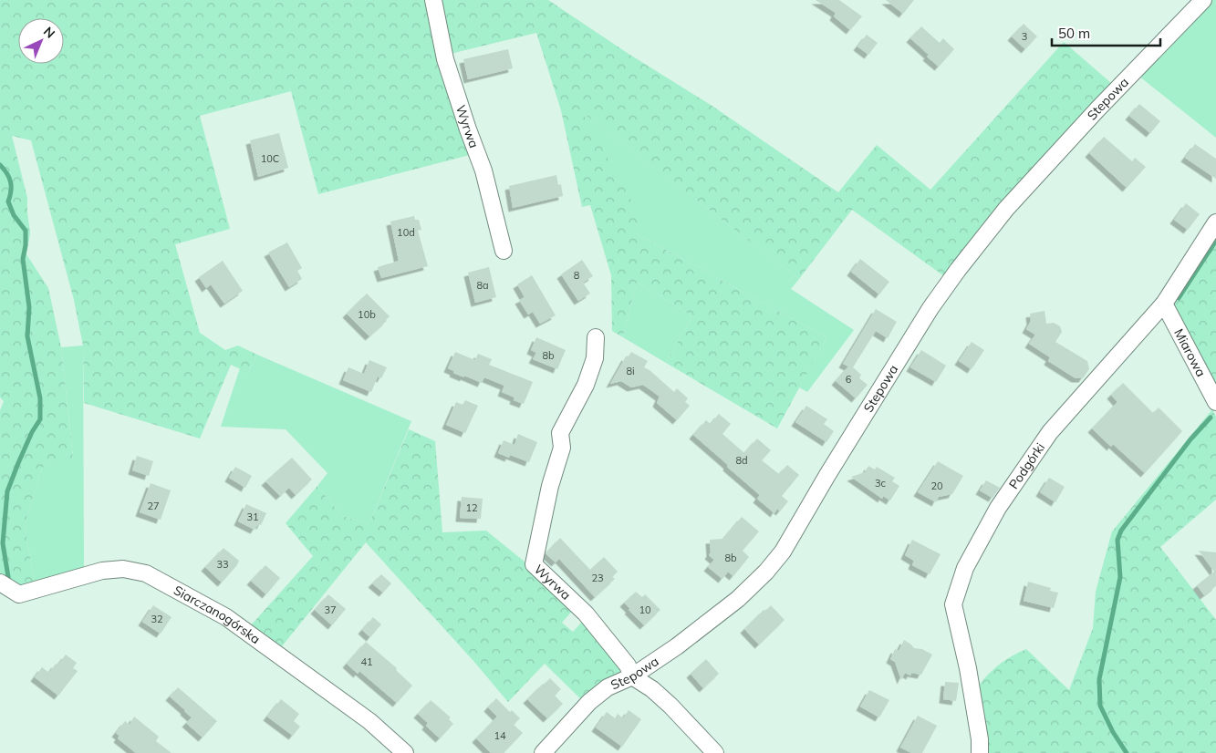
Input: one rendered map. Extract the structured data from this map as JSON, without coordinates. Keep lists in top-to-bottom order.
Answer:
{
  "streets": {
    "street": [
      "Stepowa",
      "Wyrwa",
      "Miarowa",
      "Podgórki",
      "Siarczanogórska"
    ]
  },
  "crossings": [
    ["Stepowa", "Wyrwa"],
    ["Miarowa", "Podgórki"]
  ],
  "house_numbers": [
    "3",
    "10C",
    "10d",
    "8",
    "8a",
    "10b",
    "8b",
    "8i",
    "6",
    "8d",
    "3c",
    "20",
    "27",
    "12",
    "31",
    "8b",
    "33",
    "23",
    "37",
    "10",
    "32",
    "41",
    "14"
  ],
  "scale_bar": "50 m",
  "north": "top right"
}
